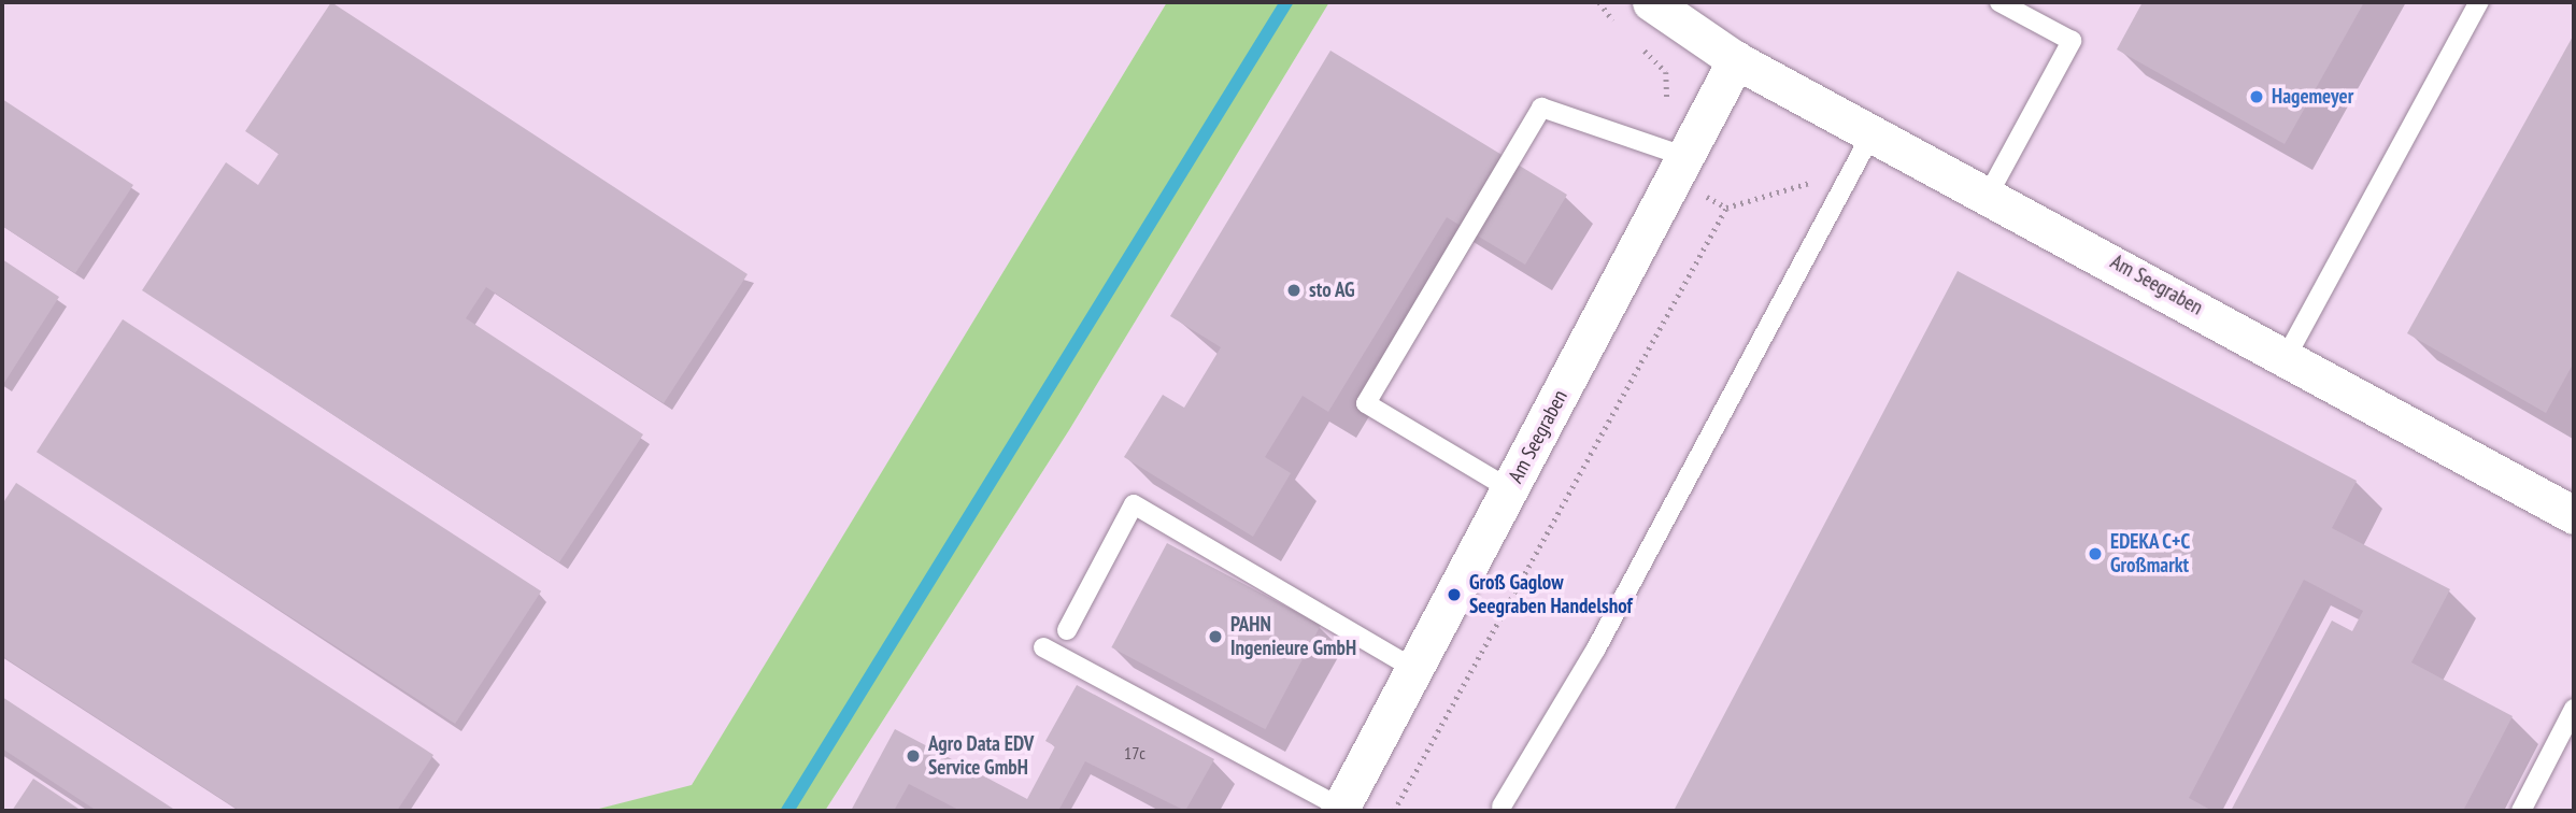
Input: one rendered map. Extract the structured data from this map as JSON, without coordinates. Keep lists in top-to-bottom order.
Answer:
{
  "streets": {
    "street": ["Am Seegraben"]
  },
  "places": [
    "Hagemeyer",
    "sto AG",
    "EDEKA C+C Großmarkt",
    "Groß Gaglow Seegraben Handelshof",
    "PAHN Ingenieure GmbH",
    "Agro Data EDV Service GmbH"
  ],
  "house_numbers": ["17c"]
}
